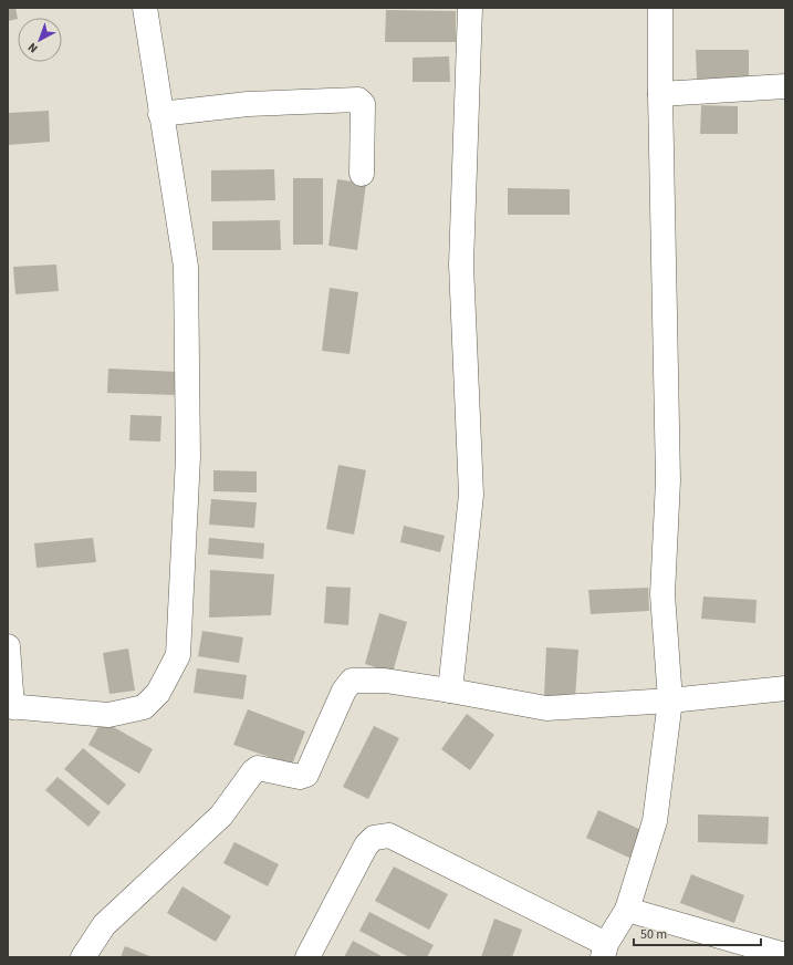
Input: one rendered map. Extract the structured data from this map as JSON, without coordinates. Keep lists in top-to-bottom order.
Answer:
{
  "scale_bar": "50 m",
  "north": "bottom left"
}
